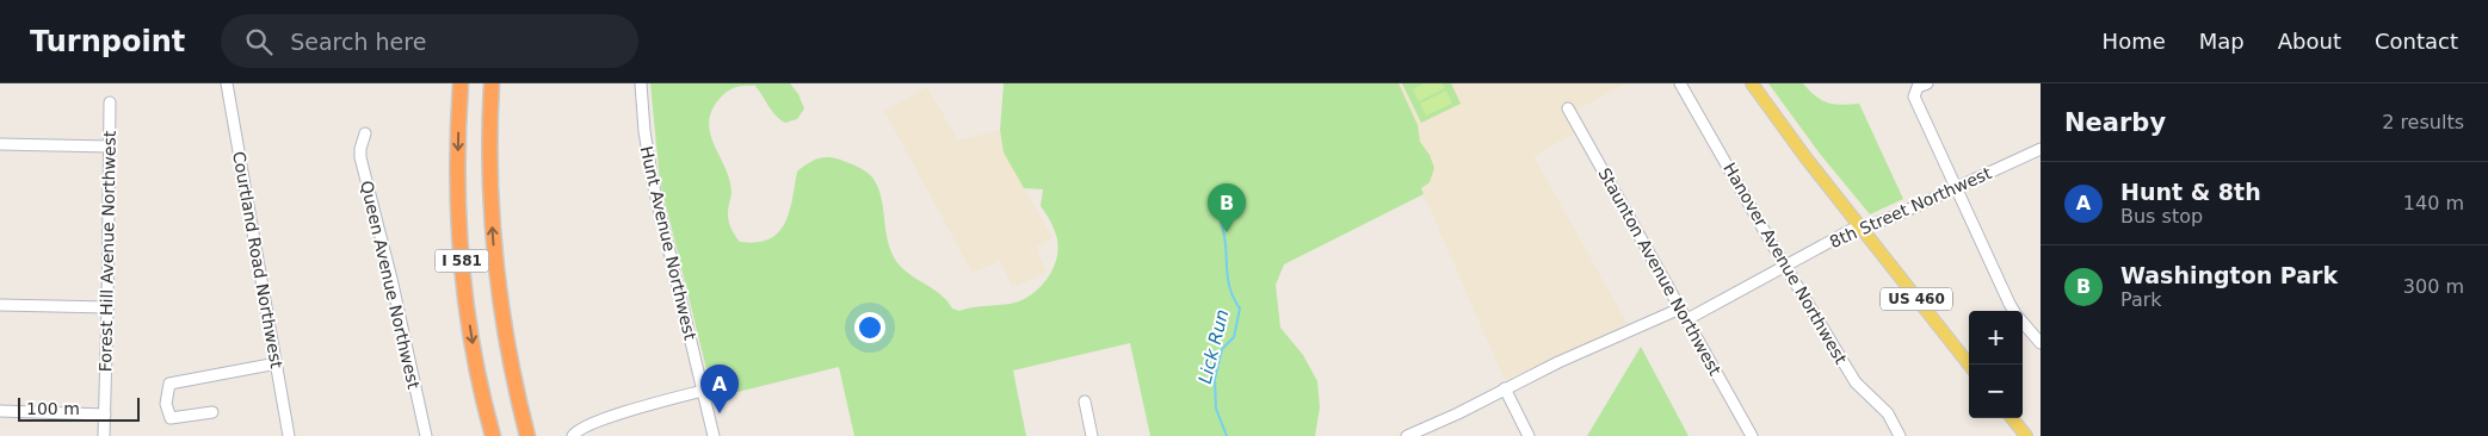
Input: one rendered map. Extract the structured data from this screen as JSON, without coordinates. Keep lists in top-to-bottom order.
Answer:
{
  "streets": {
    "highway": ["I 581"],
    "main road": ["US 460"],
    "street": [
      "8th Street Northwest",
      "Hunt Avenue Northwest",
      "Forest Hill Avenue Northwest",
      "Courtland Road Northwest",
      "Hanover Avenue Northwest",
      "Staunton Avenue Northwest",
      "Queen Avenue Northwest"
    ]
  },
  "crossings": [
    ["8th Street Northwest", "Hanover Avenue Northwest"],
    ["8th Street Northwest", "Staunton Avenue Northwest"],
    ["8th Street Northwest", "US 460"]
  ],
  "water": ["Lick Run"],
  "scale_bar": "100 m",
  "page": {
    "header": "Turnpoint",
    "search": "Search here",
    "nav": [
      "Home",
      "Map",
      "About",
      "Contact"
    ],
    "heading": ["Nearby", "2 results"],
    "list": [
      {
        "mark": "A",
        "name": "Hunt & 8th",
        "note": "Bus stop",
        "value": "140 m"
      },
      {
        "mark": "B",
        "name": "Washington Park",
        "note": "Park",
        "value": "300 m"
      }
    ],
    "pins": ["B", "A"],
    "map_buttons": ["+", "−"],
    "scale": "100 m"
  }
}
